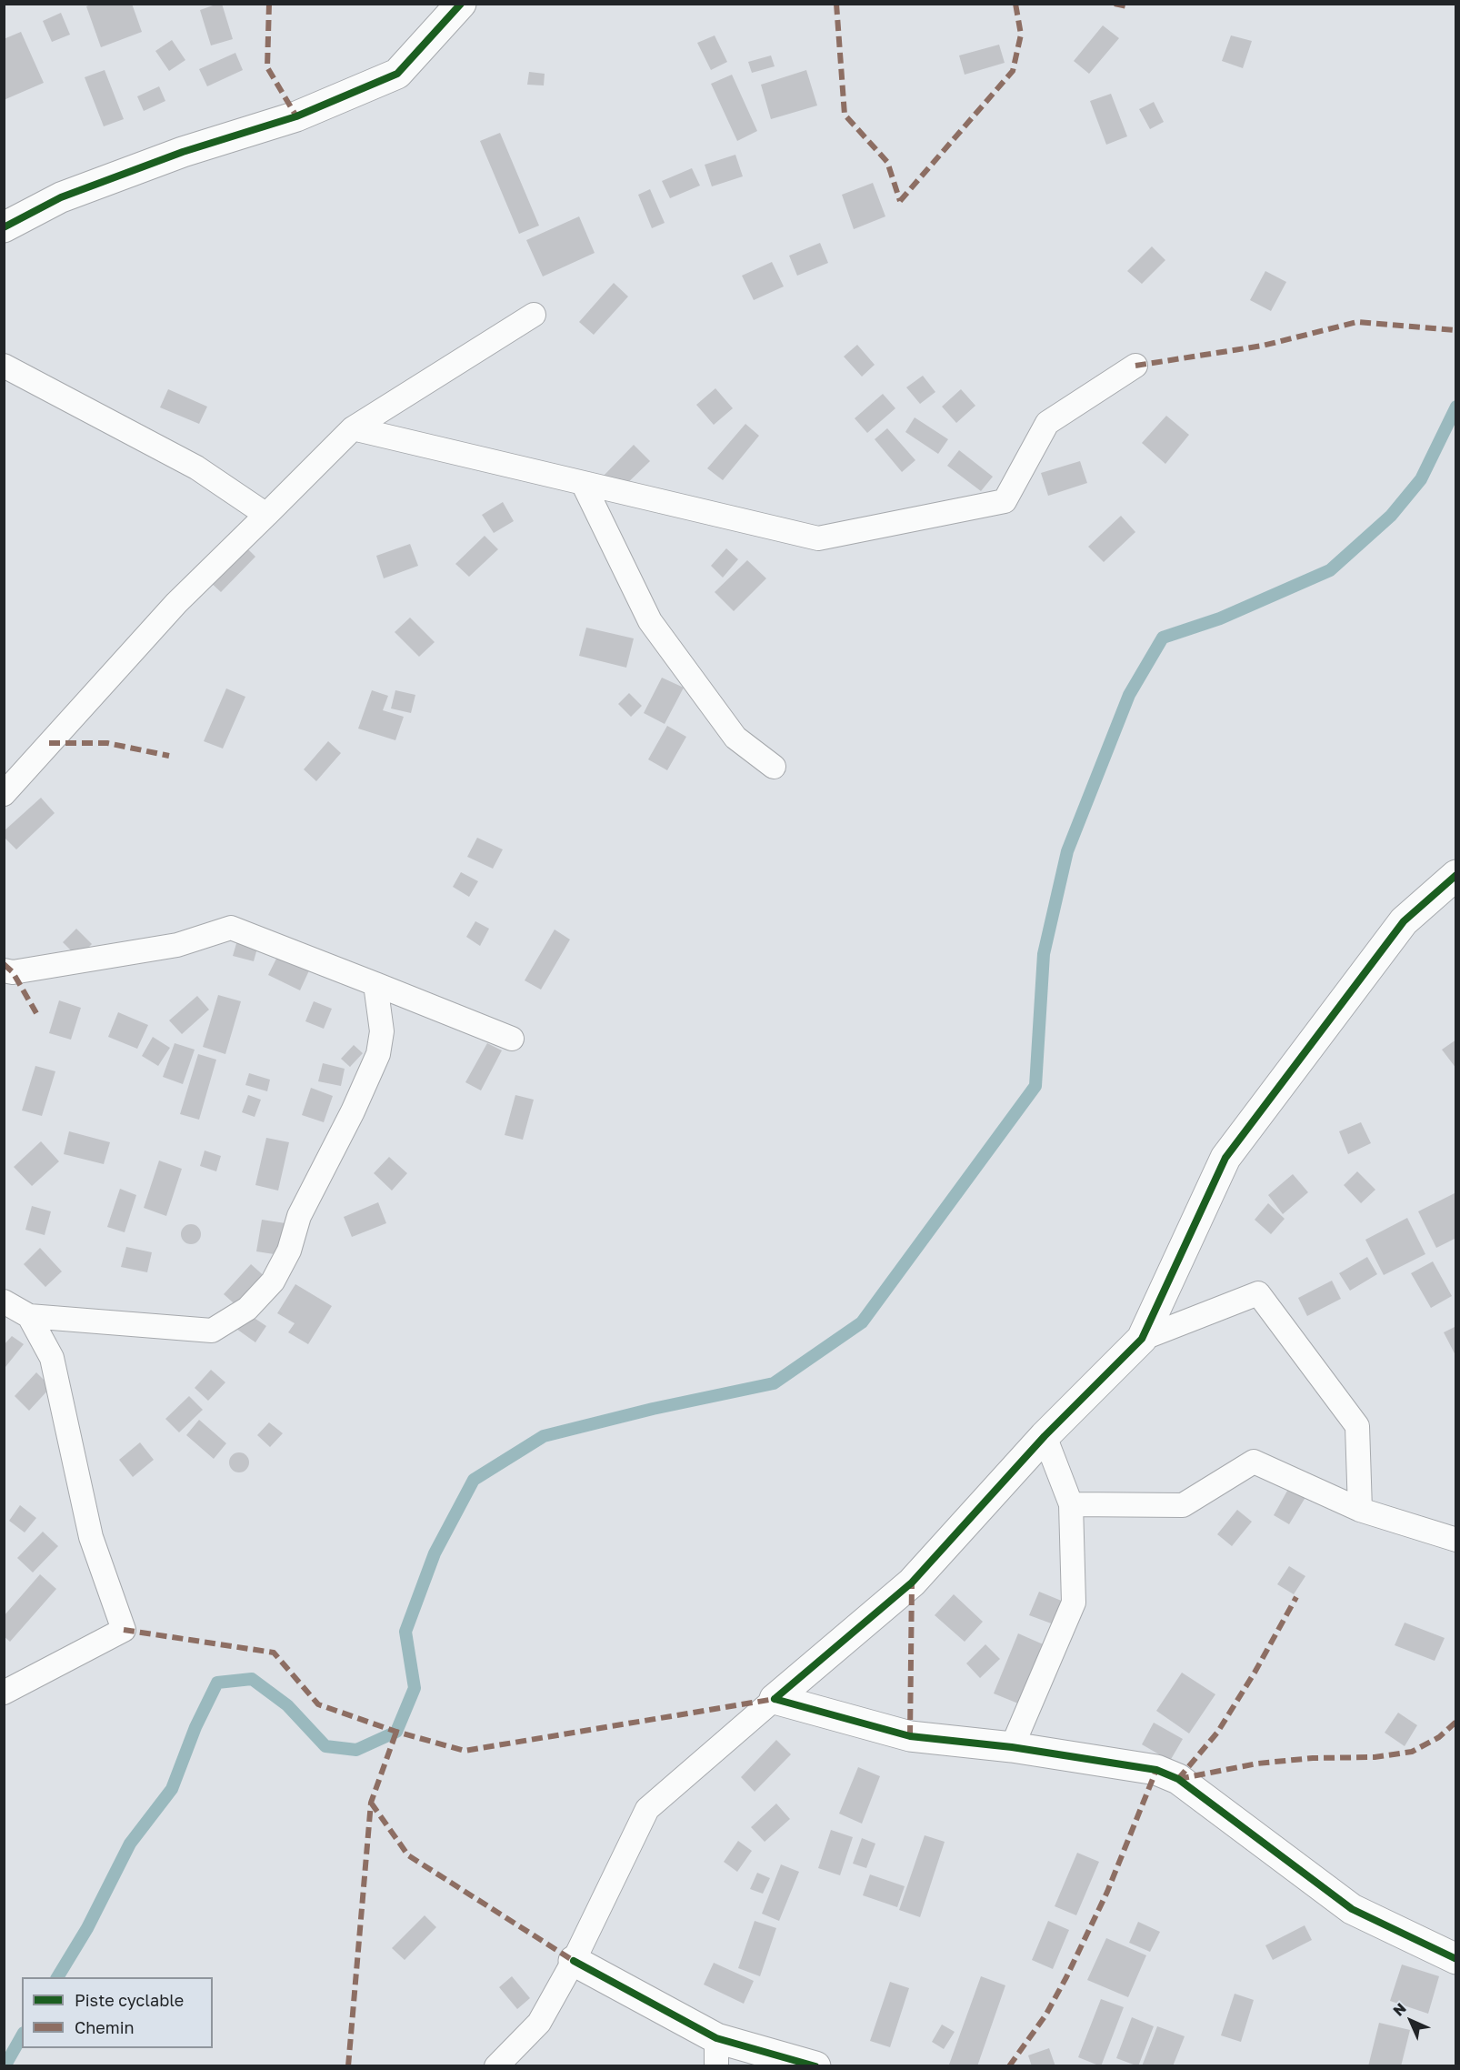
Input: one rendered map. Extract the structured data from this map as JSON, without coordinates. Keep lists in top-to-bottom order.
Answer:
{
  "legend": ["Piste cyclable", "Chemin"],
  "north": "top left"
}
